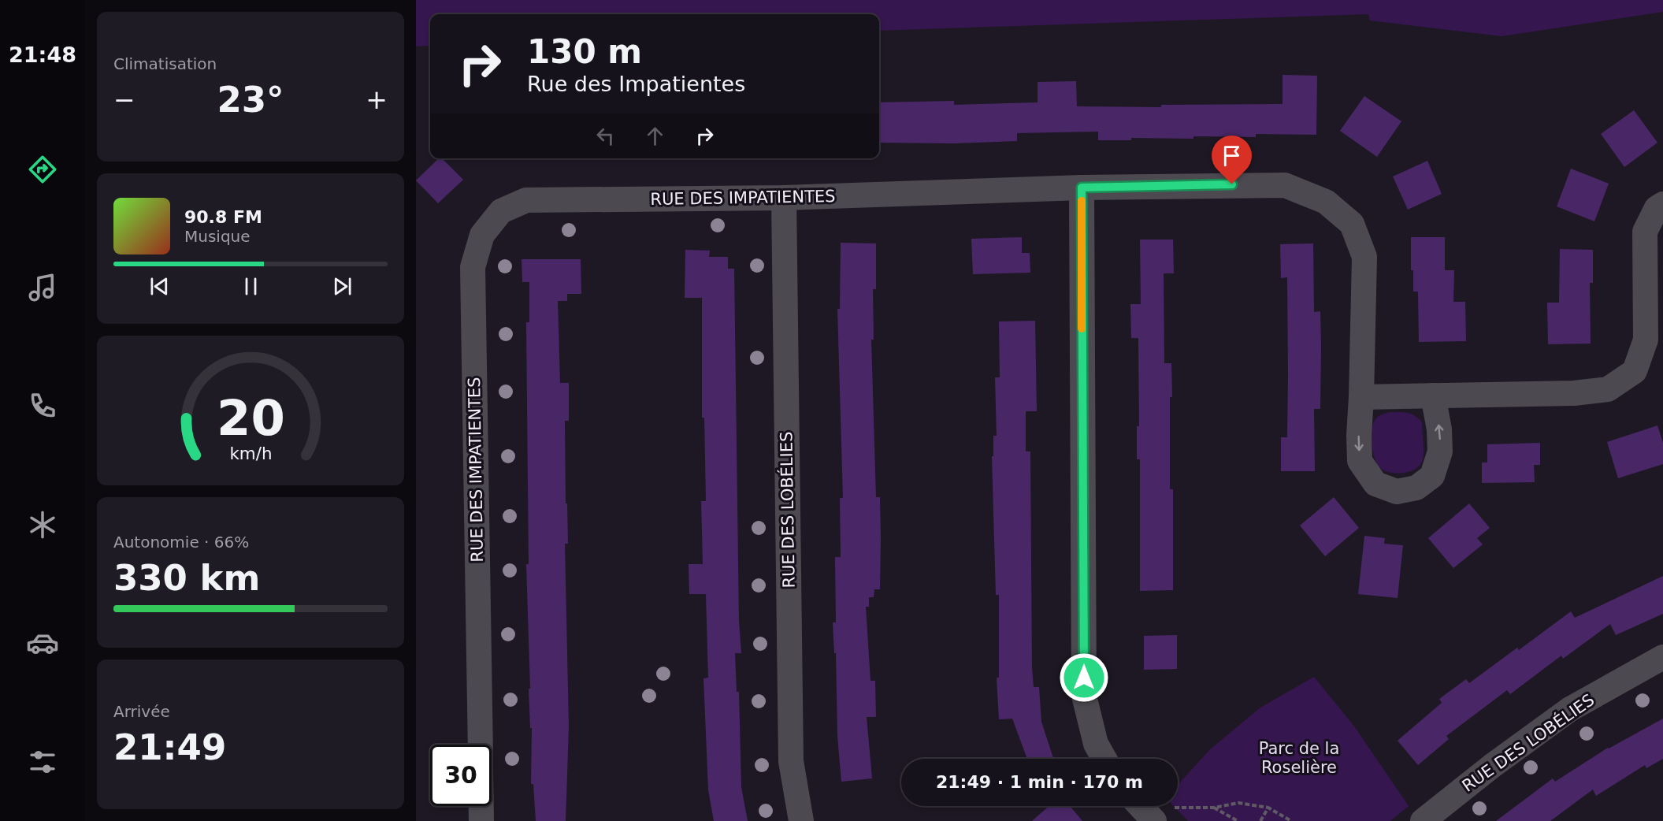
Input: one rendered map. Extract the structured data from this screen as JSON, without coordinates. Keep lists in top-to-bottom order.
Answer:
{
  "streets": {
    "street": ["RUE DES IMPATIENTES", "RUE DES LOBÉLIES"]
  },
  "crossings": [
    ["RUE DES IMPATIENTES", "RUE DES LOBÉLIES"]
  ],
  "parks": ["Parc de la Roselière"],
  "page": {
    "tabs": "21:48",
    "tile": [
      "Climatisation",
      ["Autonomie · 66%", "330 km"],
      ["Arrivée", "21:49"]
    ],
    "turn": ["130 m", "Rue des Impatientes"],
    "heat": ["−", "23°", "+"],
    "song": ["90.8 FM", "Musique"],
    "limit": "30",
    "trip": "21:49 · 1 min · 170 m",
    "gauge": ["20", "km/h"]
  }
}
